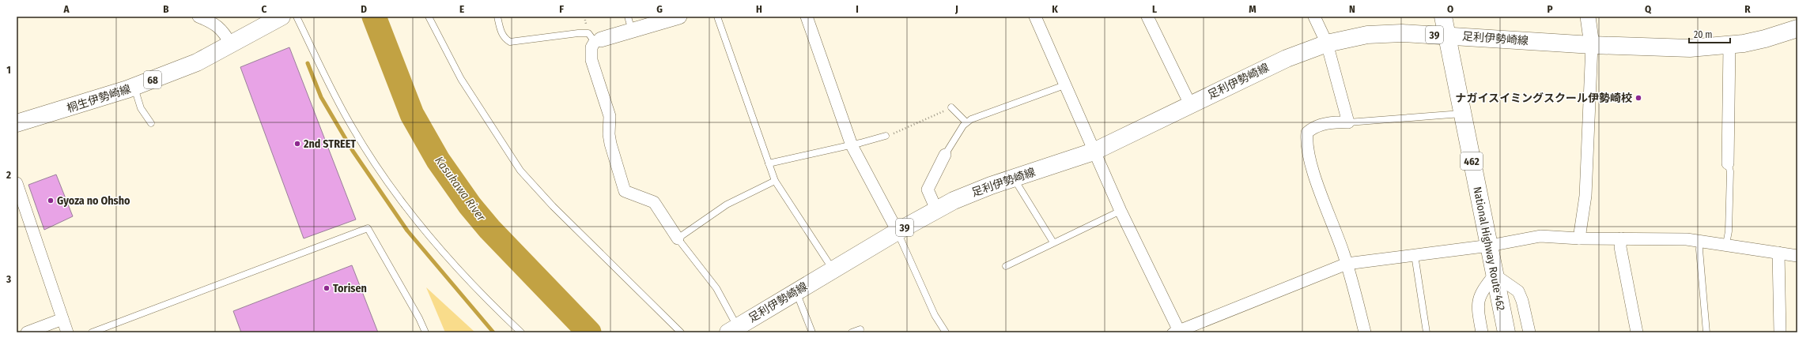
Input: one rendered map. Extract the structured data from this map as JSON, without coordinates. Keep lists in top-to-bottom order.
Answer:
{
  "streets": {
    "main road": [
      "39",
      "足利伊勢崎線",
      "68",
      "桐生伊勢崎線",
      "462",
      "National Highway Route 462"
    ]
  },
  "crossings": [
    ["足利伊勢崎線", "National Highway Route 462"]
  ],
  "water": ["Kasukawa River"],
  "places": [
    "ナガイスイミングスクール伊勢崎校",
    "2nd STREET",
    "Gyoza no Ohsho",
    "Torisen"
  ],
  "scale_bar": "20 m",
  "grid": {
    "columns": [
      "A",
      "B",
      "C",
      "D",
      "E",
      "F",
      "G",
      "H",
      "I",
      "J",
      "K",
      "L",
      "M",
      "N",
      "O",
      "P",
      "Q",
      "R"
    ],
    "rows": ["1", "2", "3"]
  }
}
